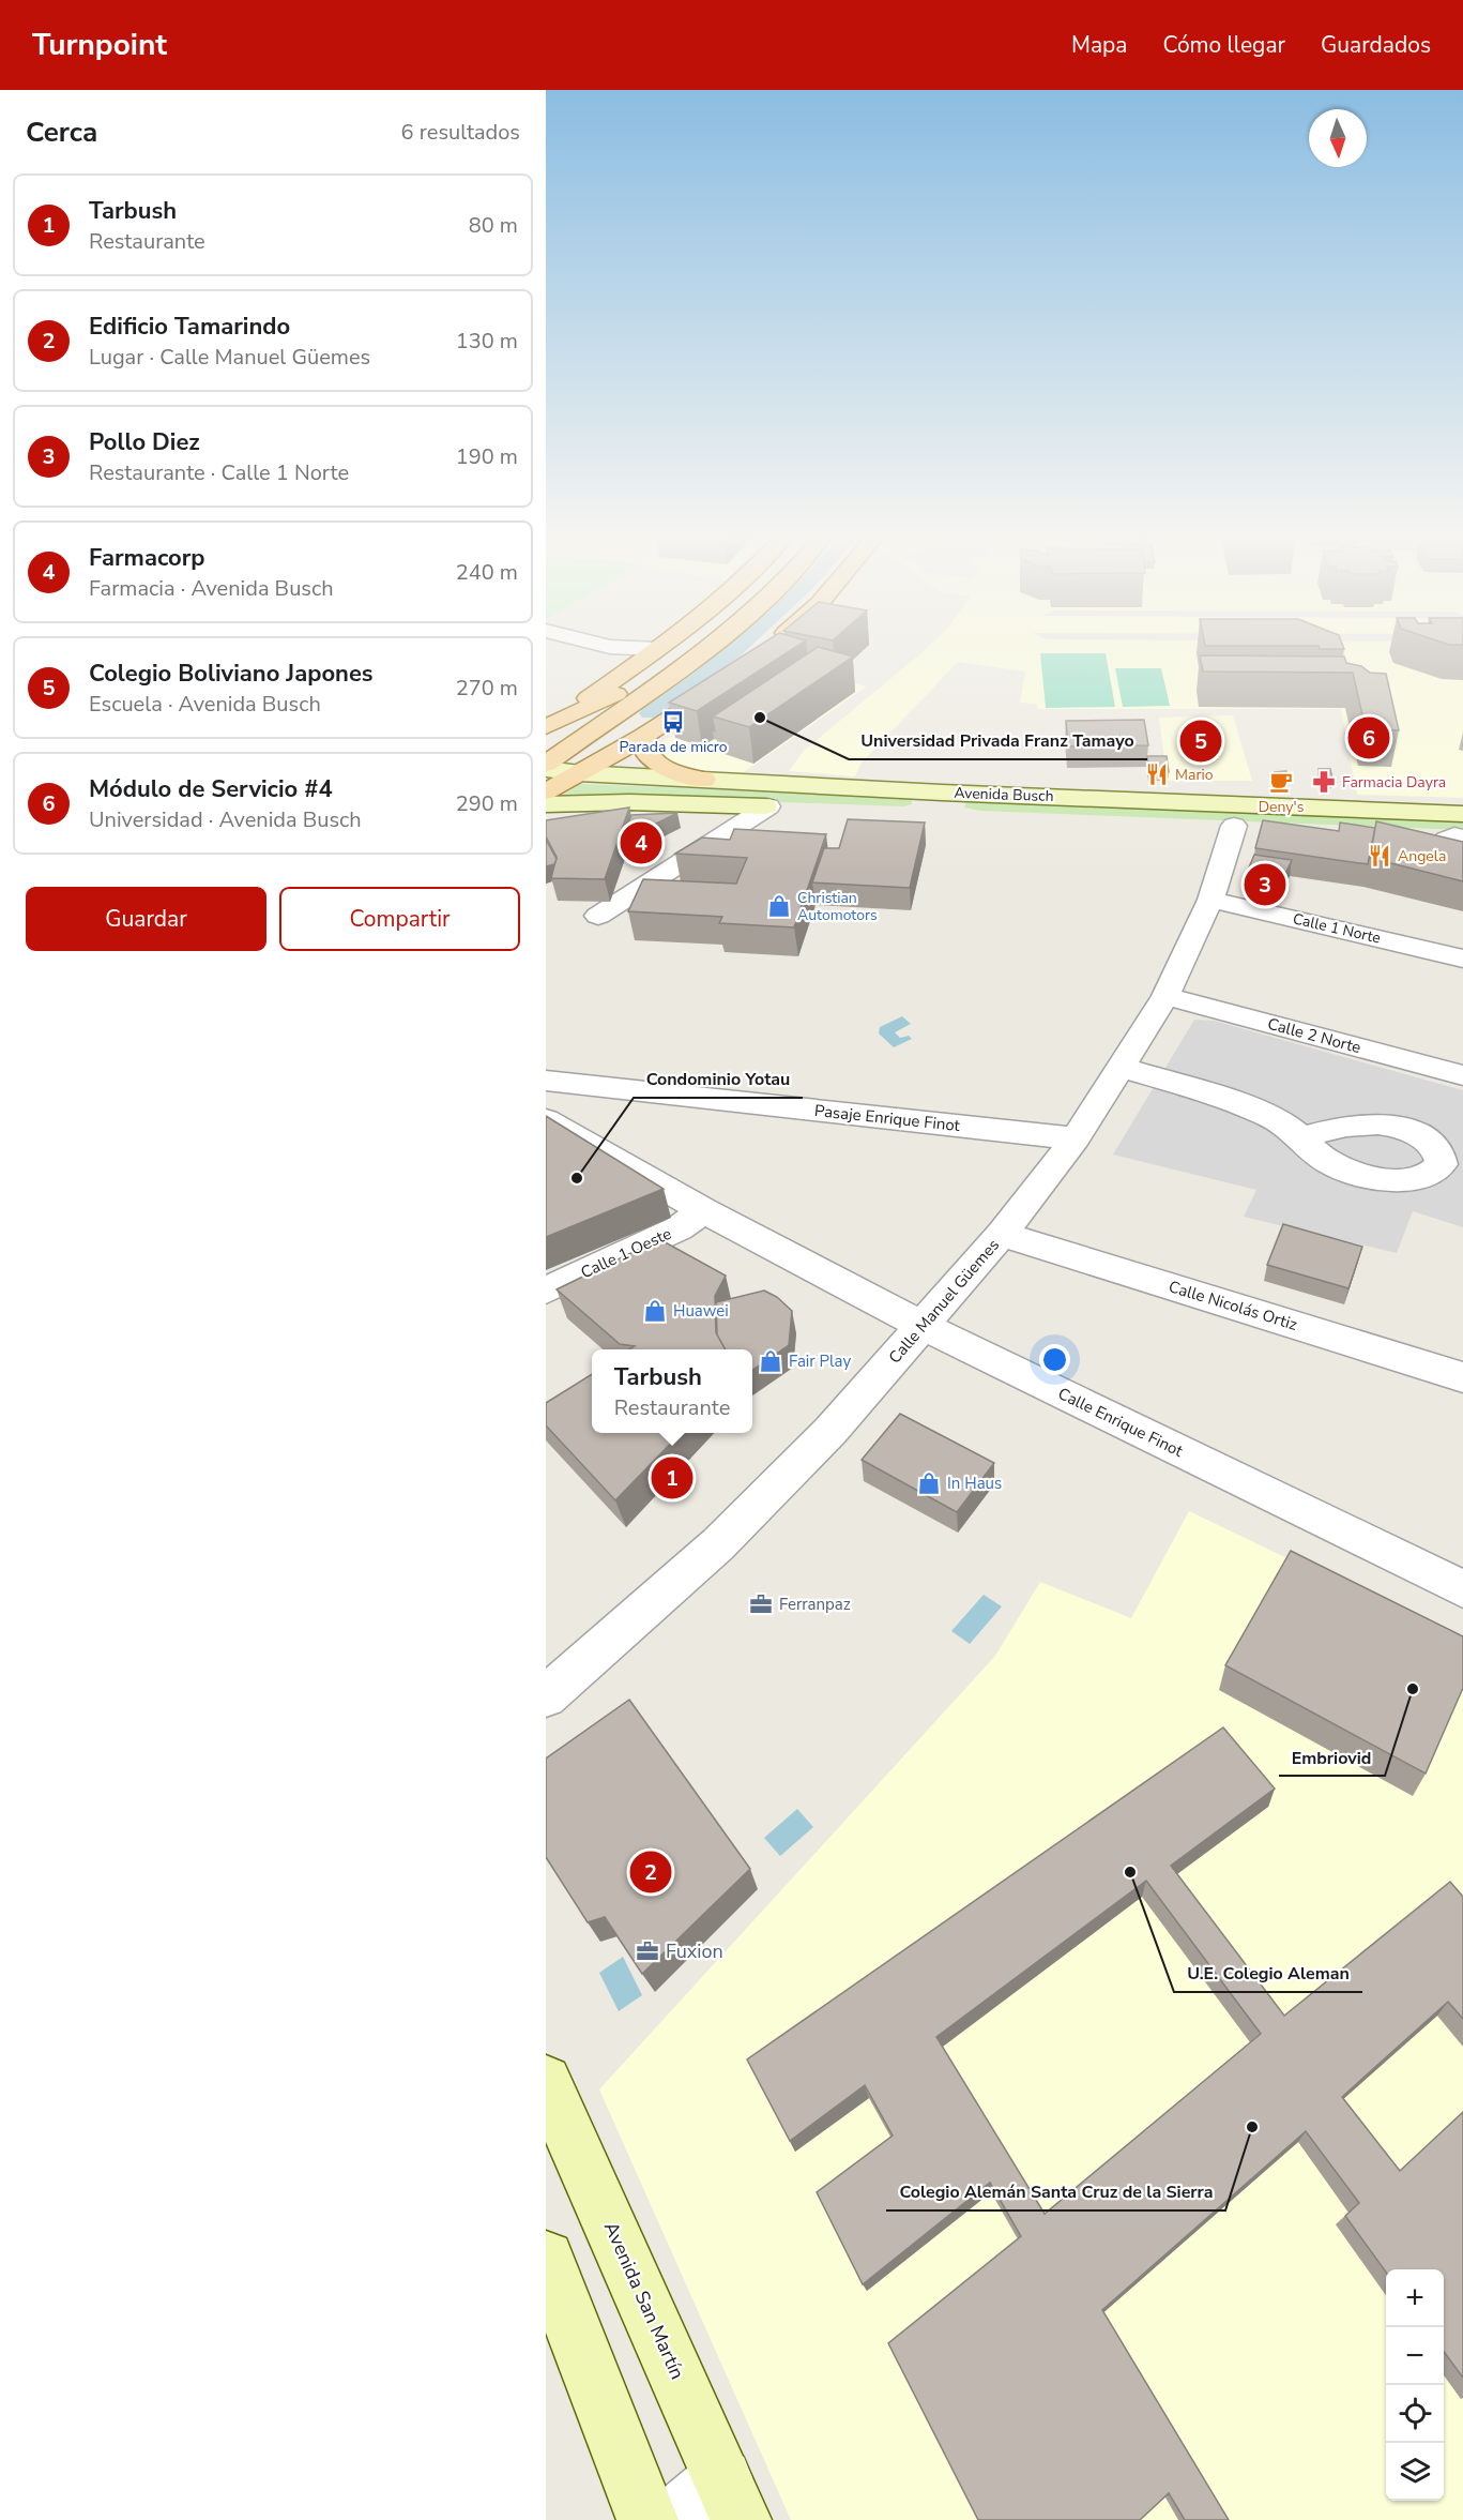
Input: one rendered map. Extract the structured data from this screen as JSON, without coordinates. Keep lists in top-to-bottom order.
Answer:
{
  "streets": {
    "main road": ["Avenida Busch", "Avenida San Martín"],
    "street": [
      "Calle 1 Norte",
      "Calle 2 Norte",
      "Pasaje Enrique Finot",
      "Calle 1 Oeste",
      "Calle Manuel Güemes",
      "Calle Nicolás Ortiz",
      "Calle Enrique Finot"
    ]
  },
  "crossings": [
    ["Avenida Busch", "Calle Manuel Güemes"],
    ["Calle 1 Norte", "Calle Manuel Güemes"],
    ["Calle 2 Norte", "Calle Manuel Güemes"],
    ["Pasaje Enrique Finot", "Calle Manuel Güemes"],
    ["Calle 1 Oeste", "Calle Enrique Finot"],
    ["Calle Manuel Güemes", "Calle Nicolás Ortiz"],
    ["Calle Manuel Güemes", "Calle Enrique Finot"]
  ],
  "places": {
    "other": [
      "Universidad Privada Franz Tamayo",
      "Condominio Yotau",
      "Embriovid",
      "U.E. Colegio Aleman",
      "Colegio Alemán Santa Cruz de la Sierra"
    ],
    "bus stop": ["Parada de micro"],
    "restaurant": ["Mario", "Angela"],
    "cafe": ["Deny's"],
    "pharmacy": ["Farmacia Dayra"],
    "shop": [
      "Christian Automotors",
      "Huawei",
      "Fair Play",
      "In Haus"
    ],
    "office": ["Ferranpaz", "Fuxion"]
  },
  "north": "bottom",
  "page": {
    "header": "Turnpoint",
    "nav": ["Mapa", "Cómo llegar", "Guardados"],
    "heading": ["Cerca", "6 resultados"],
    "list": [
      {
        "mark": "1",
        "name": "Tarbush",
        "note": "Restaurante",
        "value": "80 m"
      },
      {
        "mark": "2",
        "name": "Edificio Tamarindo",
        "note": "Lugar · Calle Manuel Güemes",
        "value": "130 m"
      },
      {
        "mark": "3",
        "name": "Pollo Diez",
        "note": "Restaurante · Calle 1 Norte",
        "value": "190 m"
      },
      {
        "mark": "4",
        "name": "Farmacorp",
        "note": "Farmacia · Avenida Busch",
        "value": "240 m"
      },
      {
        "mark": "5",
        "name": "Colegio Boliviano Japones",
        "note": "Escuela · Avenida Busch",
        "value": "270 m"
      },
      {
        "mark": "6",
        "name": "Módulo de Servicio #4",
        "note": "Universidad · Avenida Busch",
        "value": "290 m"
      }
    ],
    "pins": [
      "6",
      "5",
      "4",
      "3",
      "1",
      "2"
    ],
    "buttons": ["Guardar", "Compartir"],
    "popup": ["Tarbush", "Restaurante"],
    "map_buttons": ["+", "−"]
  }
}
